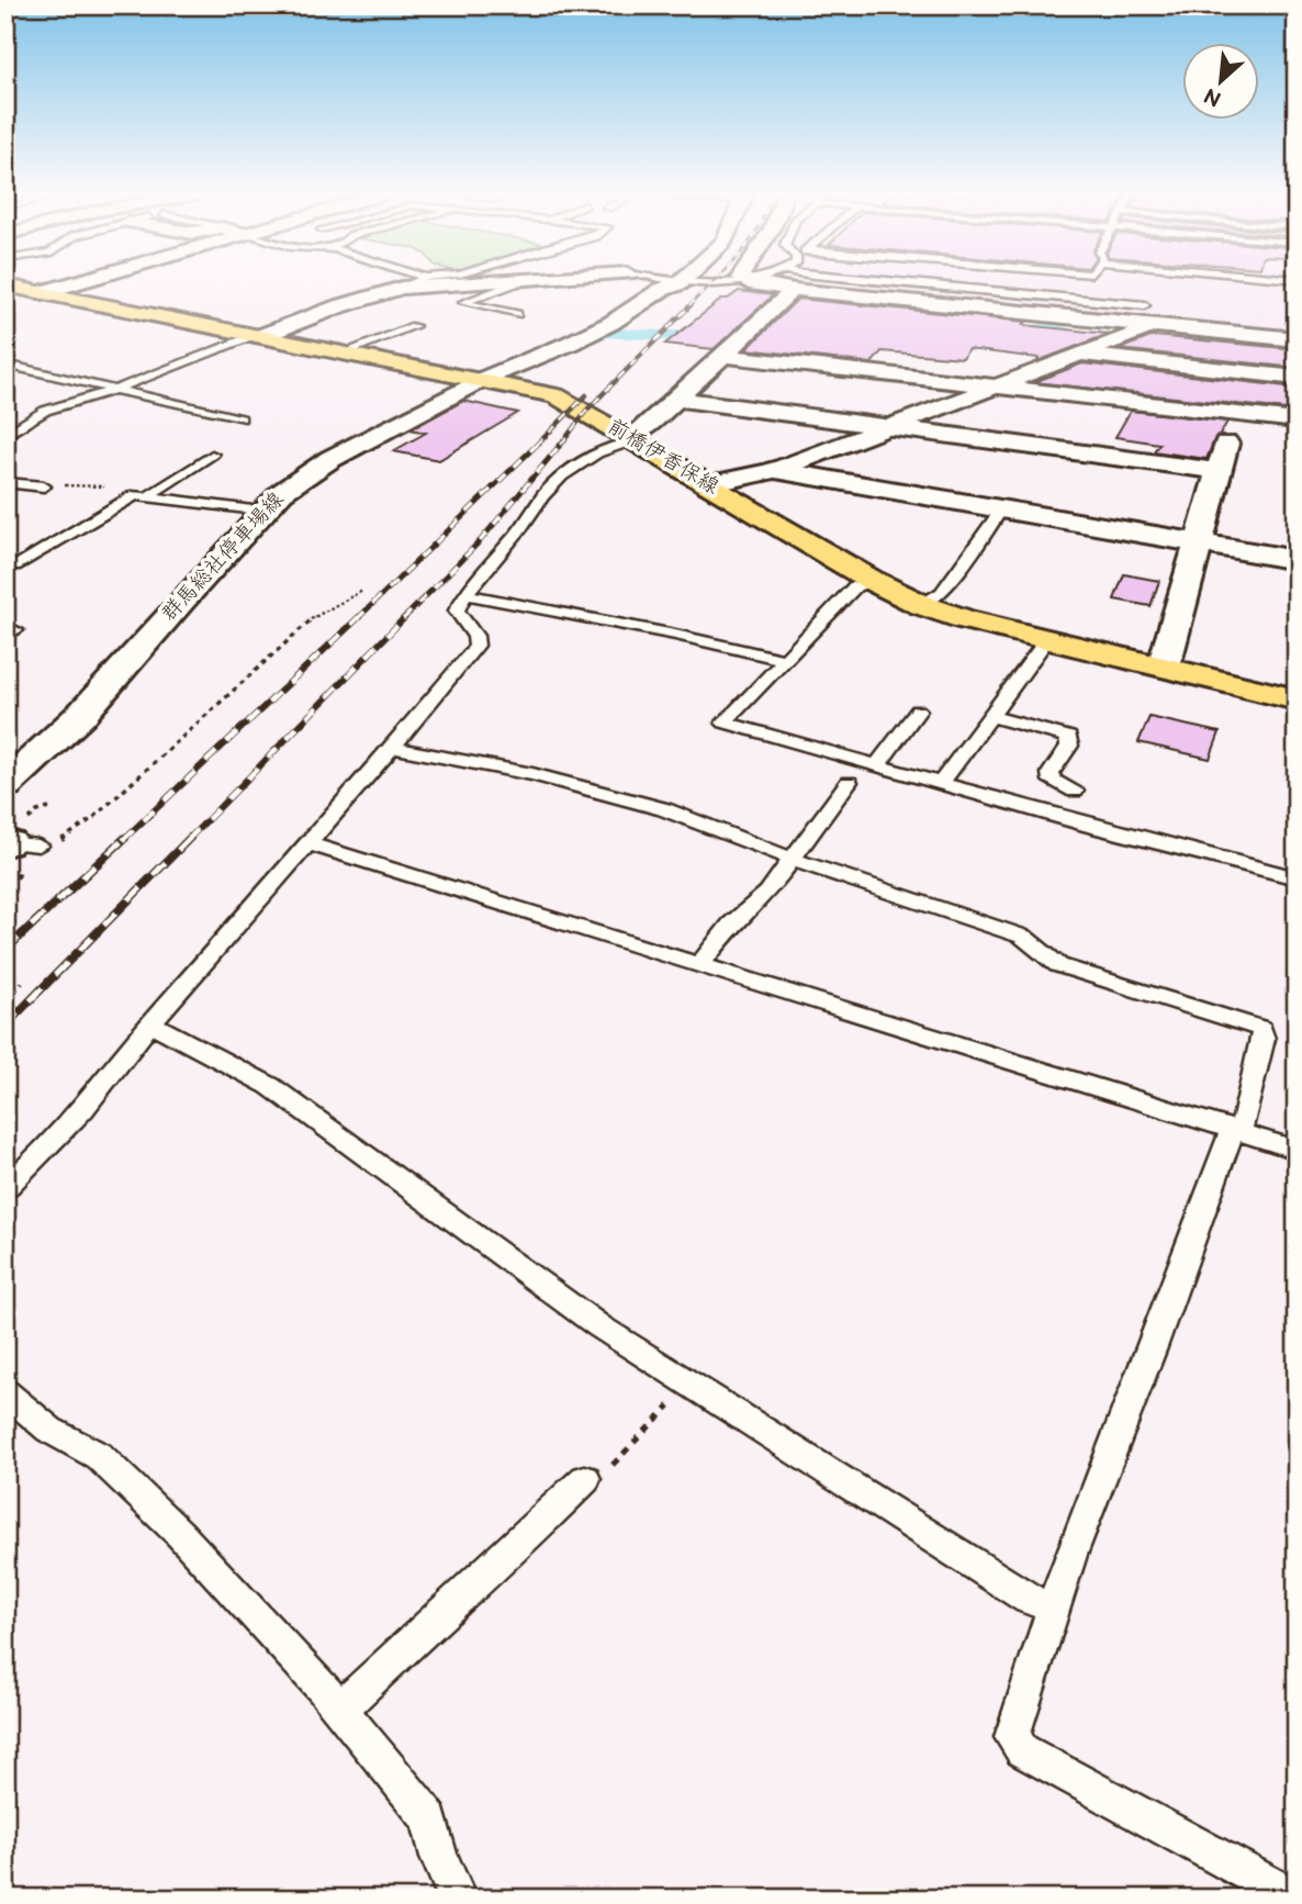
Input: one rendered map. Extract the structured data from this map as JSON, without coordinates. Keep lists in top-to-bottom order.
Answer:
{
  "streets": {
    "main road": ["前橋伊香保線"],
    "street": ["群馬総社停車場線"]
  },
  "crossings": [
    ["前橋伊香保線", "群馬総社停車場線"]
  ],
  "north": "bottom left"
}
